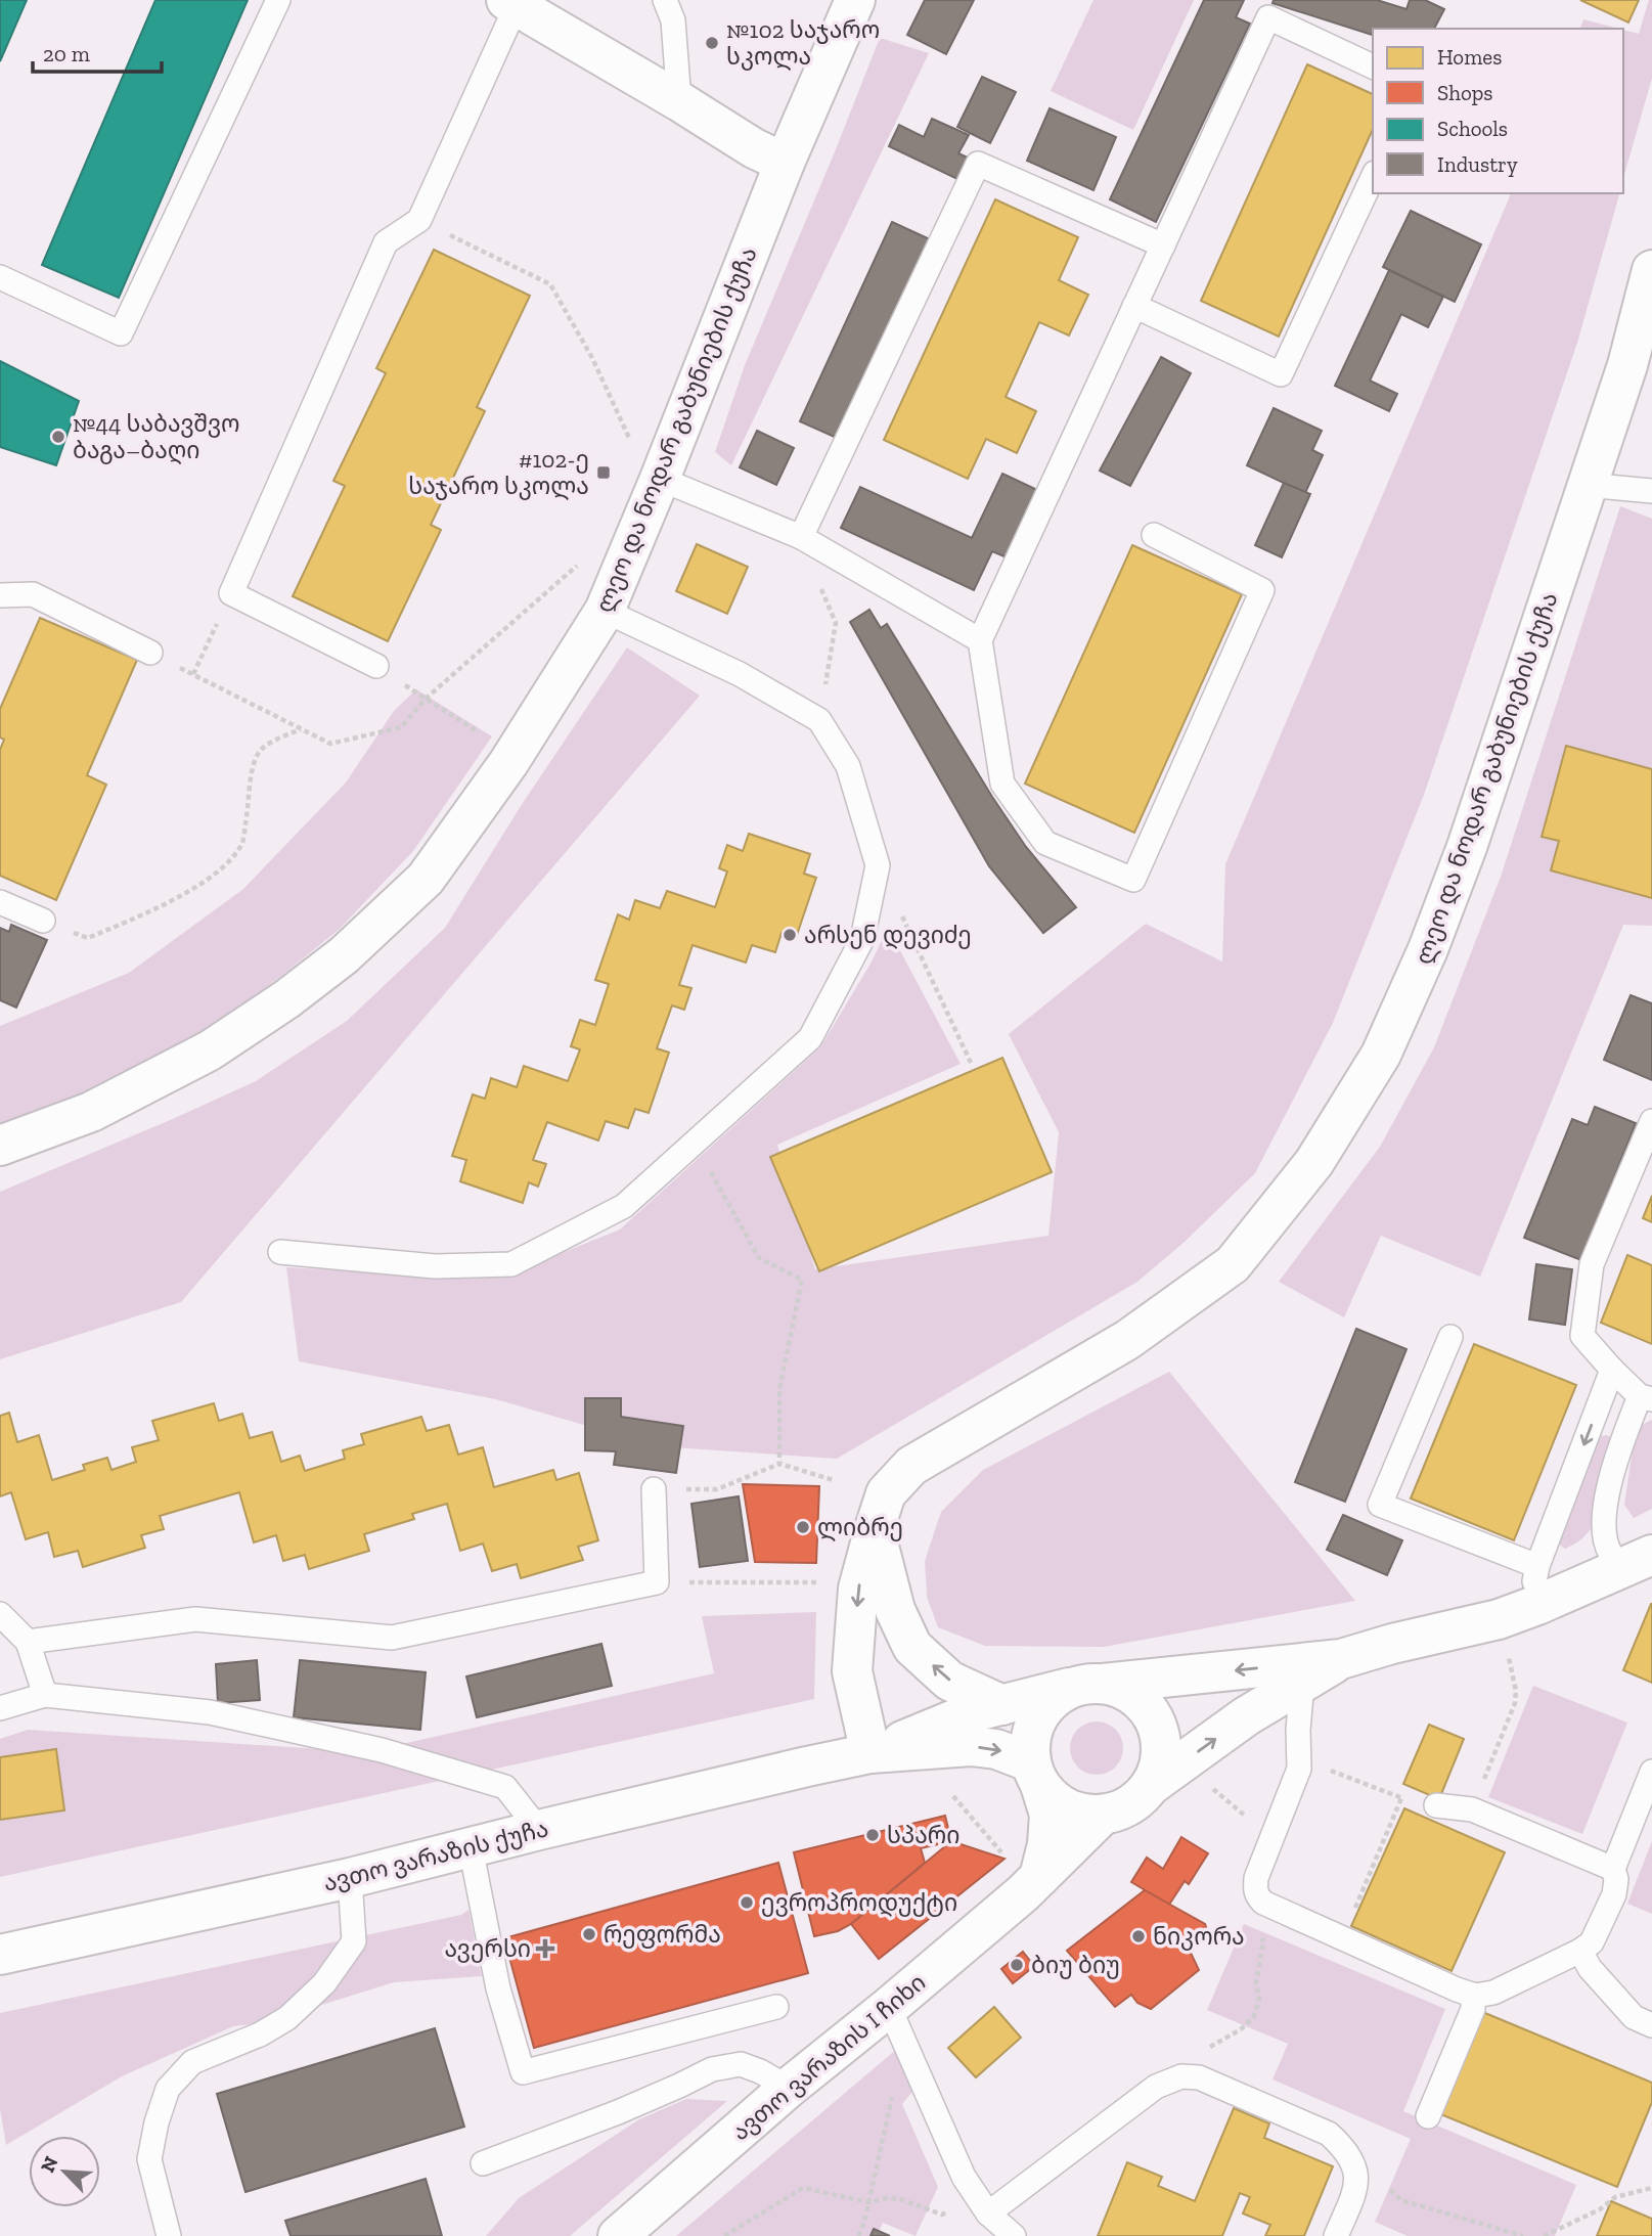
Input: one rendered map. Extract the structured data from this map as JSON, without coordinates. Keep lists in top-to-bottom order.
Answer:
{
  "streets": {
    "street": ["ლეო და ნოდარ გაბუნიების ქუჩა", "ავთო ვარაზის ქუჩა", "ავთო ვარაზის I ჩიხი"]
  },
  "crossings": [
    ["ლეო და ნოდარ გაბუნიების ქუჩა", "ავთო ვარაზის ქუჩა"],
    ["ავთო ვარაზის ქუჩა", "ავთო ვარაზის I ჩიხი"]
  ],
  "places": {
    "other": [
      "№102 საჯარო სკოლა",
      "№44 საბავშვო ბაგა–ბაღი",
      "არსენ დევიძე",
      "ლიბრე",
      "სპარი",
      "ევროპროდუქტი",
      "რეფორმა",
      "ნიკორა",
      "ბიუ ბიუ"
    ],
    "transit": ["#102-ე საჯარო სკოლა"],
    "health": ["ავერსი"]
  },
  "legend": [
    "Homes",
    "Shops",
    "Schools",
    "Industry"
  ],
  "scale_bar": "20 m",
  "north": "top left"
}
